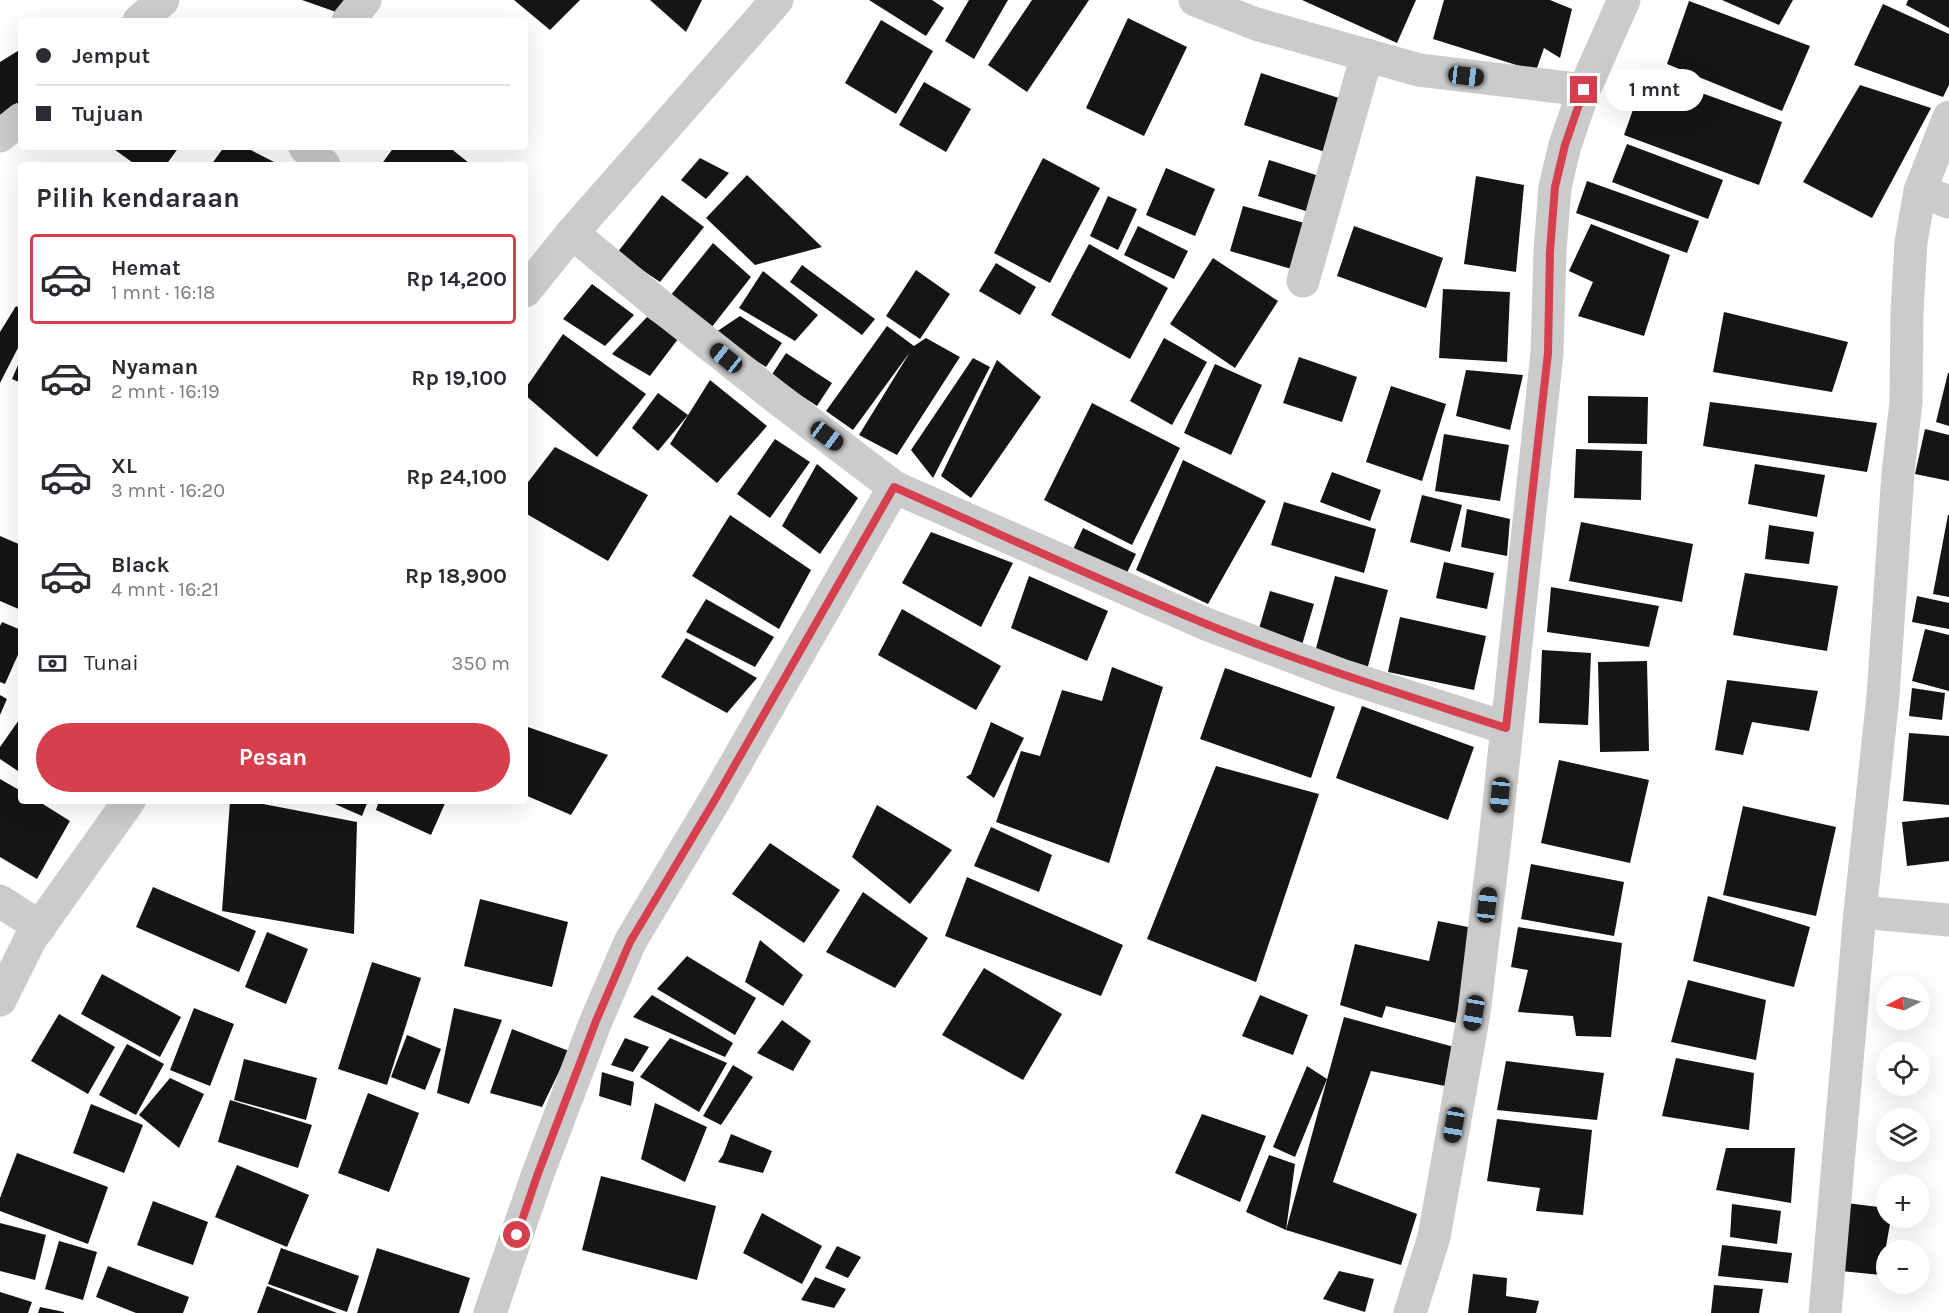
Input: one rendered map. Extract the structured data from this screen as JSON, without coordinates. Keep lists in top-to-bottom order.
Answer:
{
  "north": "left",
  "page": {
    "banner": ["Jemput", "Tujuan"],
    "bubble": "1 mnt",
    "heading": "Pilih kendaraan",
    "list": [
      {
        "name": "Hemat",
        "note": "1 mnt · 16:18",
        "value": "Rp 14,200"
      },
      {
        "name": "Nyaman",
        "note": "2 mnt · 16:19",
        "value": "Rp 19,100"
      },
      {
        "name": "XL",
        "note": "3 mnt · 16:20",
        "value": "Rp 24,100"
      },
      {
        "name": "Black",
        "note": "4 mnt · 16:21",
        "value": "Rp 18,900"
      }
    ],
    "pay": ["Tunai", "350 m"],
    "buttons": "Pesan",
    "map_buttons": ["+", "−"]
  }
}
